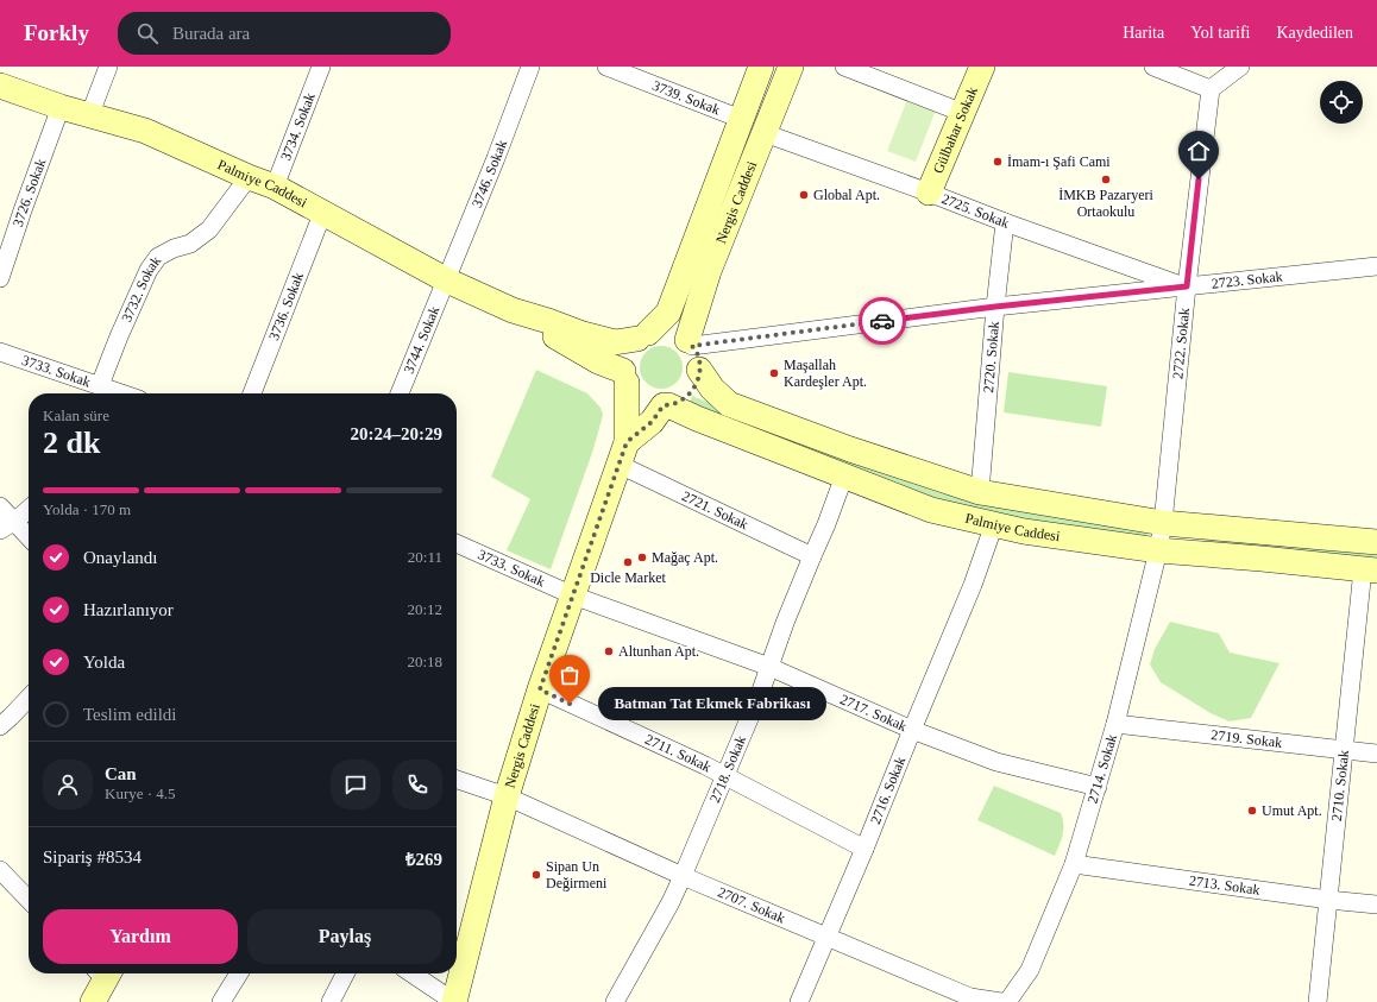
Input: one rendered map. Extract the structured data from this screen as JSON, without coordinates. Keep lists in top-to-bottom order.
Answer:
{
  "streets": {
    "main road": ["Gülbahar Sokak", "Palmiye Caddesi", "Nergis Caddesi"],
    "street": [
      "3739. Sokak",
      "3734. Sokak",
      "3746. Sokak",
      "3726. Sokak",
      "2725. Sokak",
      "2723. Sokak",
      "3732. Sokak",
      "3736. Sokak",
      "3744. Sokak",
      "2722. Sokak",
      "2720. Sokak",
      "3733. Sokak",
      "2721. Sokak",
      "2717. Sokak",
      "2719. Sokak",
      "2711. Sokak",
      "2714. Sokak",
      "2718. Sokak",
      "2710. Sokak",
      "2716. Sokak",
      "2713. Sokak",
      "2707. Sokak"
    ]
  },
  "crossings": [
    ["3739. Sokak", "Nergis Caddesi"],
    ["3734. Sokak", "Palmiye Caddesi"],
    ["Gülbahar Sokak", "2725. Sokak"],
    ["3746. Sokak", "Palmiye Caddesi"],
    ["3746. Sokak", "3744. Sokak"],
    ["Palmiye Caddesi", "3726. Sokak"],
    ["Palmiye Caddesi", "Nergis Caddesi"],
    ["Palmiye Caddesi", "2723. Sokak"],
    ["Palmiye Caddesi", "3732. Sokak"],
    ["Palmiye Caddesi", "3736. Sokak"],
    ["Palmiye Caddesi", "3744. Sokak"],
    ["Palmiye Caddesi", "2722. Sokak"],
    ["Palmiye Caddesi", "2720. Sokak"],
    ["Palmiye Caddesi", "2714. Sokak"],
    ["Palmiye Caddesi", "2718. Sokak"],
    ["Palmiye Caddesi", "2710. Sokak"],
    ["Palmiye Caddesi", "2716. Sokak"],
    ["Nergis Caddesi", "2725. Sokak"],
    ["Nergis Caddesi", "2723. Sokak"],
    ["Nergis Caddesi", "3733. Sokak"],
    ["Nergis Caddesi", "2721. Sokak"],
    ["Nergis Caddesi", "2717. Sokak"],
    ["Nergis Caddesi", "2711. Sokak"],
    ["Nergis Caddesi", "2707. Sokak"],
    ["2725. Sokak", "2723. Sokak"],
    ["2725. Sokak", "2722. Sokak"],
    ["2725. Sokak", "2720. Sokak"],
    ["2723. Sokak", "2722. Sokak"],
    ["2723. Sokak", "2720. Sokak"],
    ["3732. Sokak", "3733. Sokak"],
    ["2722. Sokak", "2714. Sokak"],
    ["3733. Sokak", "2717. Sokak"],
    ["2721. Sokak", "2718. Sokak"],
    ["2717. Sokak", "2714. Sokak"],
    ["2717. Sokak", "2718. Sokak"],
    ["2717. Sokak", "2716. Sokak"],
    ["2719. Sokak", "2714. Sokak"],
    ["2719. Sokak", "2710. Sokak"],
    ["2711. Sokak", "2718. Sokak"],
    ["2711. Sokak", "2716. Sokak"],
    ["2714. Sokak", "2713. Sokak"],
    ["2718. Sokak", "2707. Sokak"],
    ["2710. Sokak", "2713. Sokak"],
    ["2716. Sokak", "2707. Sokak"]
  ],
  "places": [
    "İmam-ı Şafi Cami",
    "İMKB Pazaryeri Ortaokulu",
    "Global Apt.",
    "Maşallah Kardeşler Apt.",
    "Mağaç Apt.",
    "Dicle Market",
    "Altunhan Apt.",
    "Batman Tat Ekmek Fabrikası",
    "Umut Apt.",
    "Sipan Un Değirmeni"
  ],
  "page": {
    "header": "Forkly",
    "search": "Burada ara",
    "nav": ["Harita", "Yol tarifi", "Kaydedilen"],
    "heading": ["2 dk", "Kalan süre", "20:24–20:29"],
    "panel": [
      "Can",
      "Kurye · 4.5",
      "Sipariş #8534",
      "₺269"
    ],
    "bar": "Yolda · 170 m",
    "list": [
      ["Onaylandı", "20:11"],
      ["Hazırlanıyor", "20:12"],
      ["Yolda", "20:18"],
      "Teslim edildi"
    ],
    "bubble": "Batman Tat Ekmek Fabrikası",
    "buttons": ["Yardım", "Paylaş"]
  }
}
